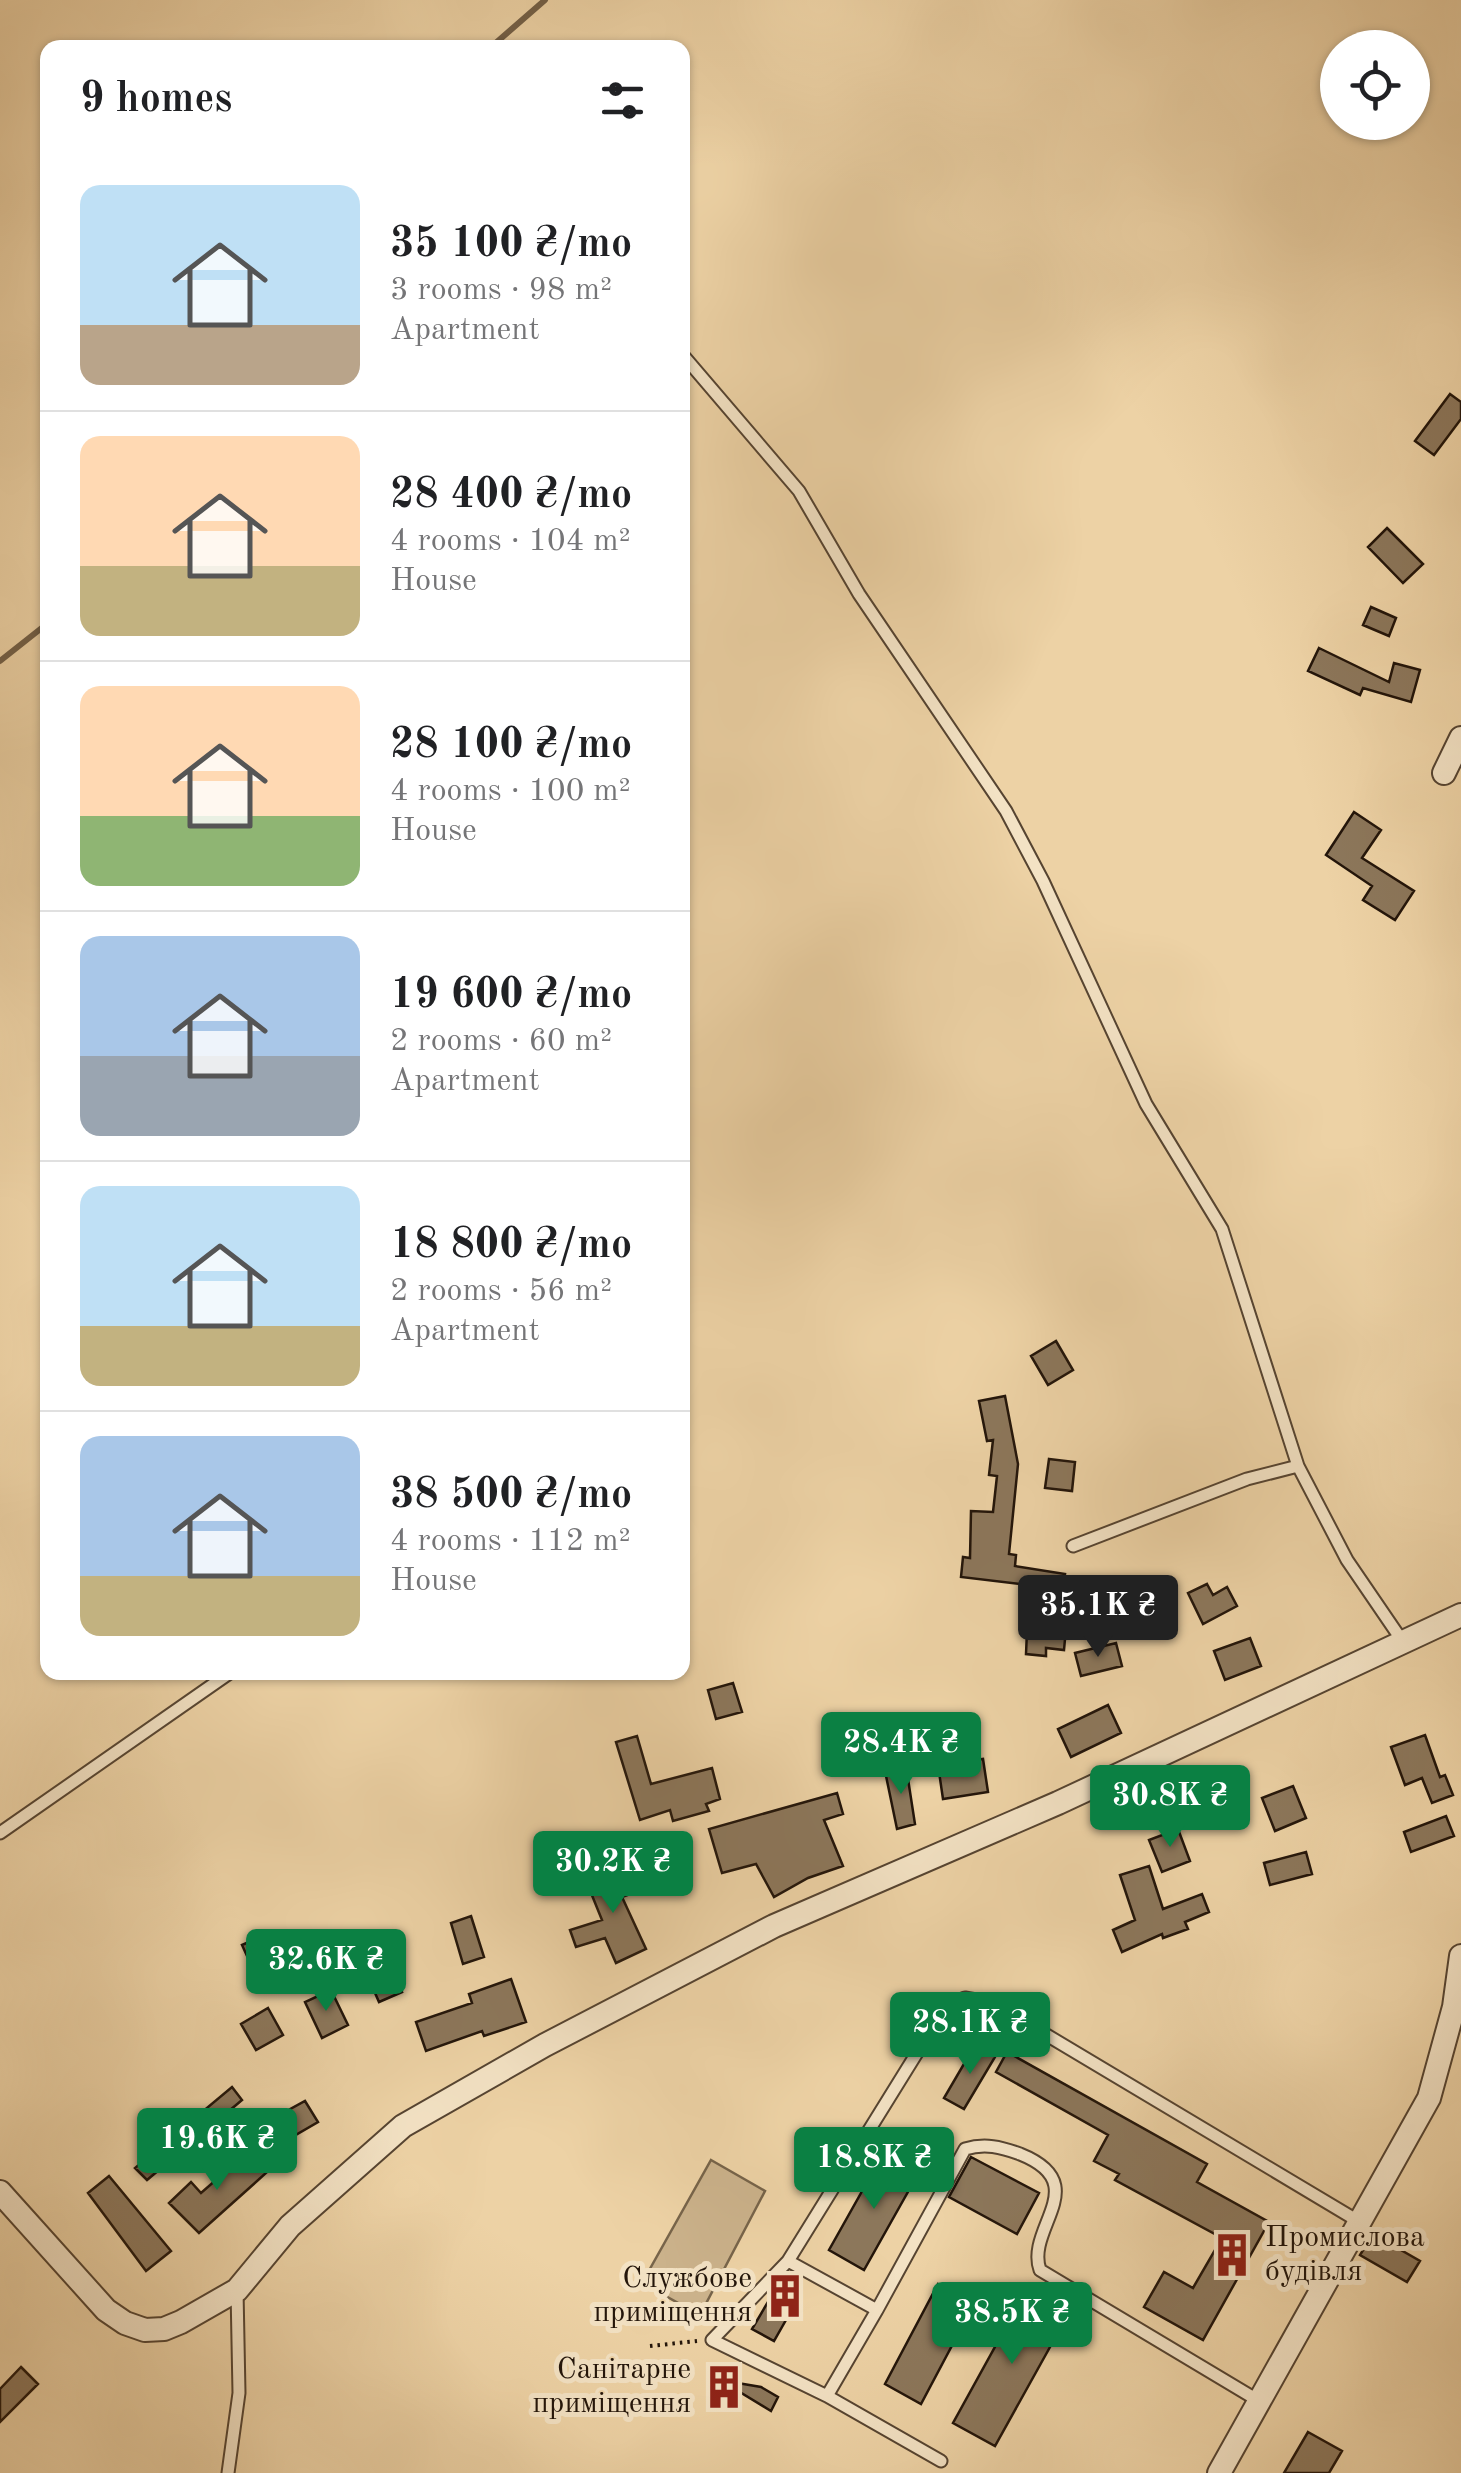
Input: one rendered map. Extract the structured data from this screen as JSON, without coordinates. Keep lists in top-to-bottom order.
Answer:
{
  "places": {
    "building": ["Промислова будівля", "Службове приміщення", "Санітарне приміщення"]
  },
  "page": {
    "heading": "9 homes",
    "list": [
      {
        "name": "35 100 ₴/mo",
        "note": "3 rooms · 98 m² · Apartment"
      },
      {
        "name": "28 400 ₴/mo",
        "note": "4 rooms · 104 m² · House"
      },
      {
        "name": "28 100 ₴/mo",
        "note": "4 rooms · 100 m² · House"
      },
      {
        "name": "19 600 ₴/mo",
        "note": "2 rooms · 60 m² · Apartment"
      },
      {
        "name": "18 800 ₴/mo",
        "note": "2 rooms · 56 m² · Apartment"
      },
      {
        "name": "38 500 ₴/mo",
        "note": "4 rooms · 112 m² · House"
      }
    ],
    "price": [
      "35.1K ₴",
      "28.4K ₴",
      "30.8K ₴",
      "30.2K ₴",
      "32.6K ₴",
      "28.1K ₴",
      "19.6K ₴",
      "18.8K ₴",
      "38.5K ₴"
    ]
  }
}
